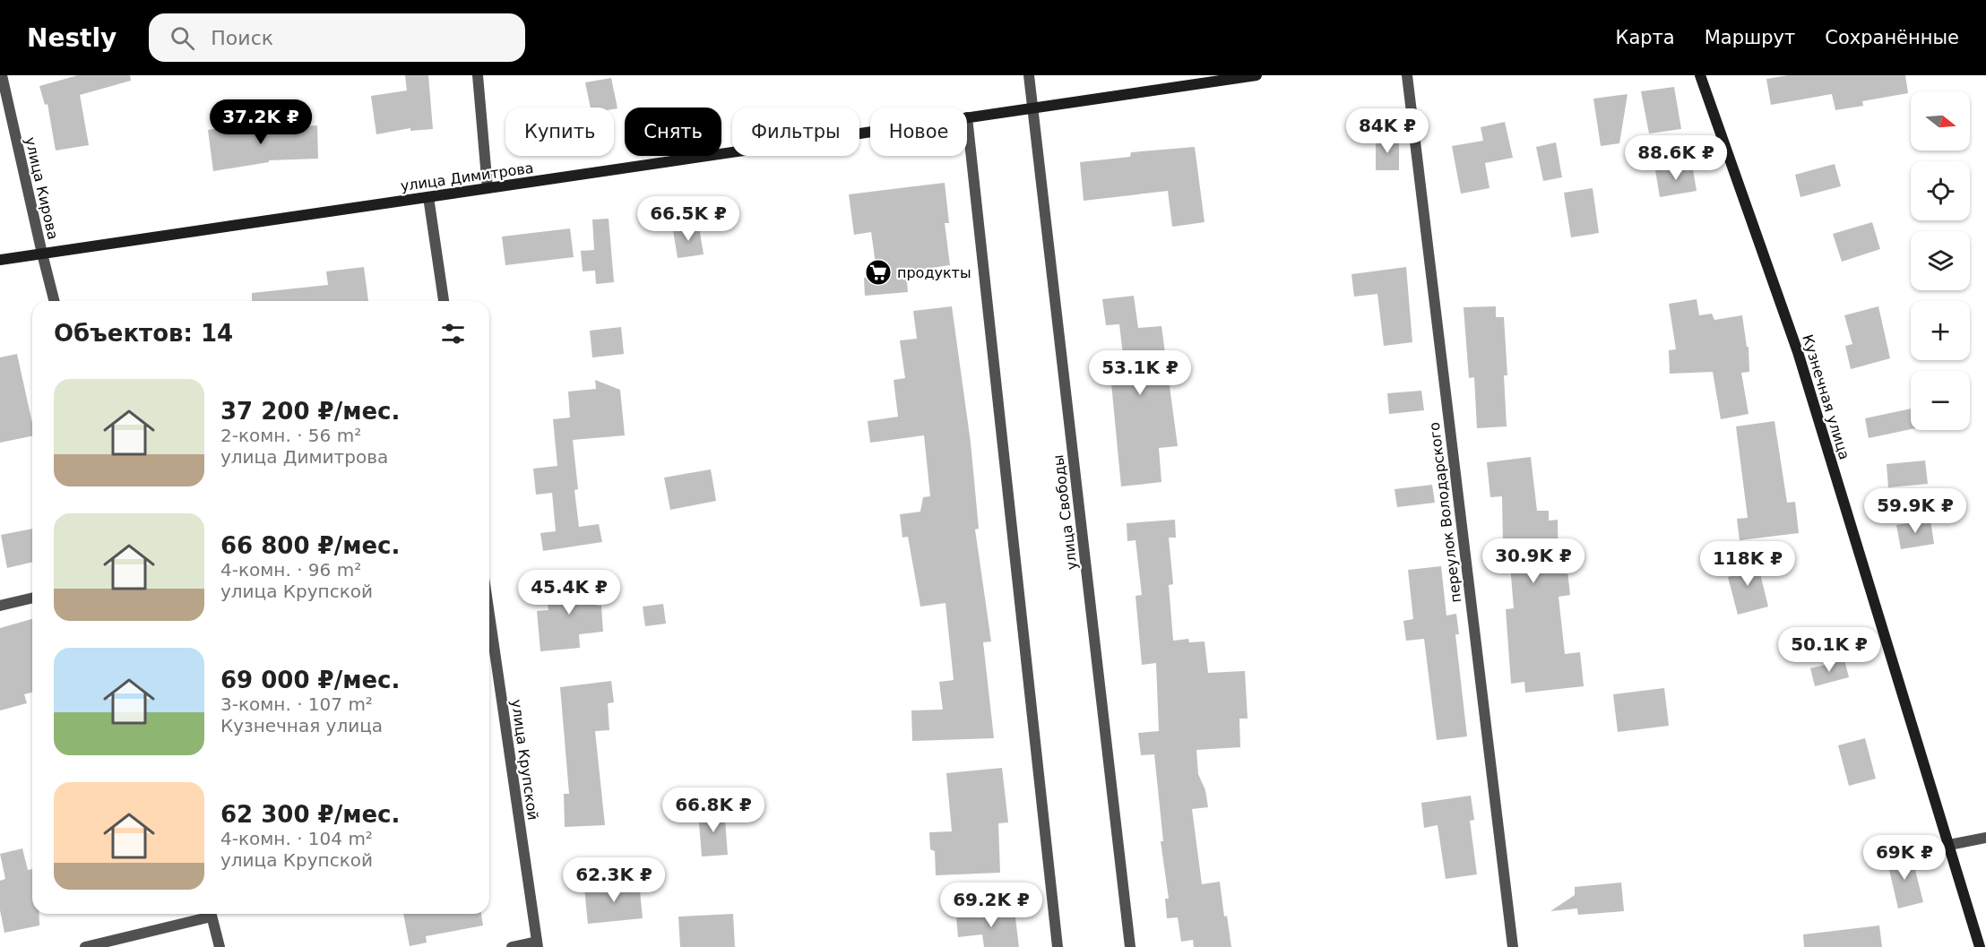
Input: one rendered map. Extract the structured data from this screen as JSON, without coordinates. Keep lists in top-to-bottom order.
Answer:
{
  "streets": {
    "main road": ["улица Димитрова", "Кузнечная улица"],
    "street": [
      "улица Кирова",
      "улица Свободы",
      "переулок Володарского",
      "улица Крупской"
    ]
  },
  "crossings": [
    ["улица Димитрова", "улица Кирова"],
    ["улица Димитрова", "улица Свободы"]
  ],
  "places": {
    "supermarket": ["продукты"]
  },
  "north": "right",
  "page": {
    "header": "Nestly",
    "search": "Поиск",
    "nav": ["Карта", "Маршрут", "Сохранённые"],
    "map_buttons": ["+", "−"],
    "price": [
      "37.2K ₽",
      "84K ₽",
      "88.6K ₽",
      "66.5K ₽",
      "53.1K ₽",
      "59.9K ₽",
      "30.9K ₽",
      "118K ₽",
      "45.4K ₽",
      "50.1K ₽",
      "66.8K ₽",
      "69K ₽",
      "62.3K ₽",
      "69.2K ₽"
    ],
    "chip": [
      "Купить",
      "Снять",
      "Фильтры",
      "Новое"
    ],
    "heading": "Объектов: 14",
    "list": [
      {
        "name": "37 200 ₽/мес.",
        "note": "2-комн. · 56 m² · улица Димитрова"
      },
      {
        "name": "66 800 ₽/мес.",
        "note": "4-комн. · 96 m² · улица Крупской"
      },
      {
        "name": "69 000 ₽/мес.",
        "note": "3-комн. · 107 m² · Кузнечная улица"
      },
      {
        "name": "62 300 ₽/мес.",
        "note": "4-комн. · 104 m² · улица Крупской"
      }
    ]
  }
}
